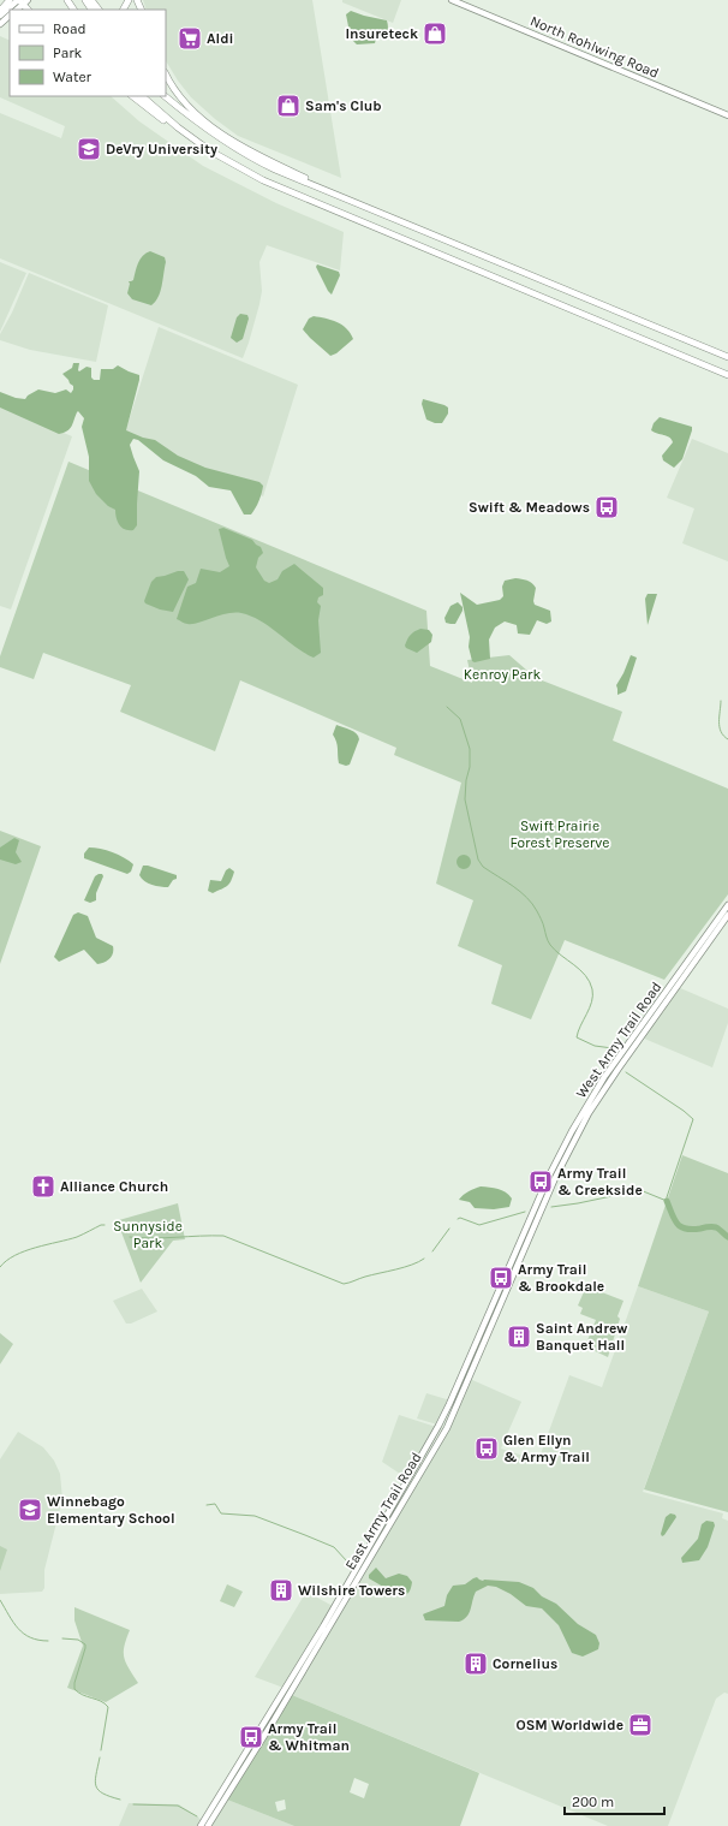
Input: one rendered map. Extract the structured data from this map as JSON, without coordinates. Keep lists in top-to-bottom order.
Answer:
{
  "streets": {
    "main road": ["North Rohlwing Road", "West Army Trail Road", "East Army Trail Road"]
  },
  "crossings": [
    ["West Army Trail Road", "East Army Trail Road"]
  ],
  "parks": ["Kenroy Park", "Swift Prairie Forest Preserve", "Sunnyside Park"],
  "places": {
    "shop": ["Insureteck", "Sam's Club"],
    "supermarket": ["Aldi"],
    "school or university": ["DeVry University", "Winnebago Elementary School"],
    "bus stop": [
      "Swift & Meadows",
      "Army Trail & Creekside",
      "Army Trail & Brookdale",
      "Glen Ellyn & Army Trail",
      "Army Trail & Whitman"
    ],
    "church": ["Alliance Church"],
    "building": ["Saint Andrew Banquet Hall", "Wilshire Towers", "Cornelius"],
    "office": ["OSM Worldwide"]
  },
  "legend": ["Road", "Park", "Water"],
  "scale_bar": "200 m"
}
